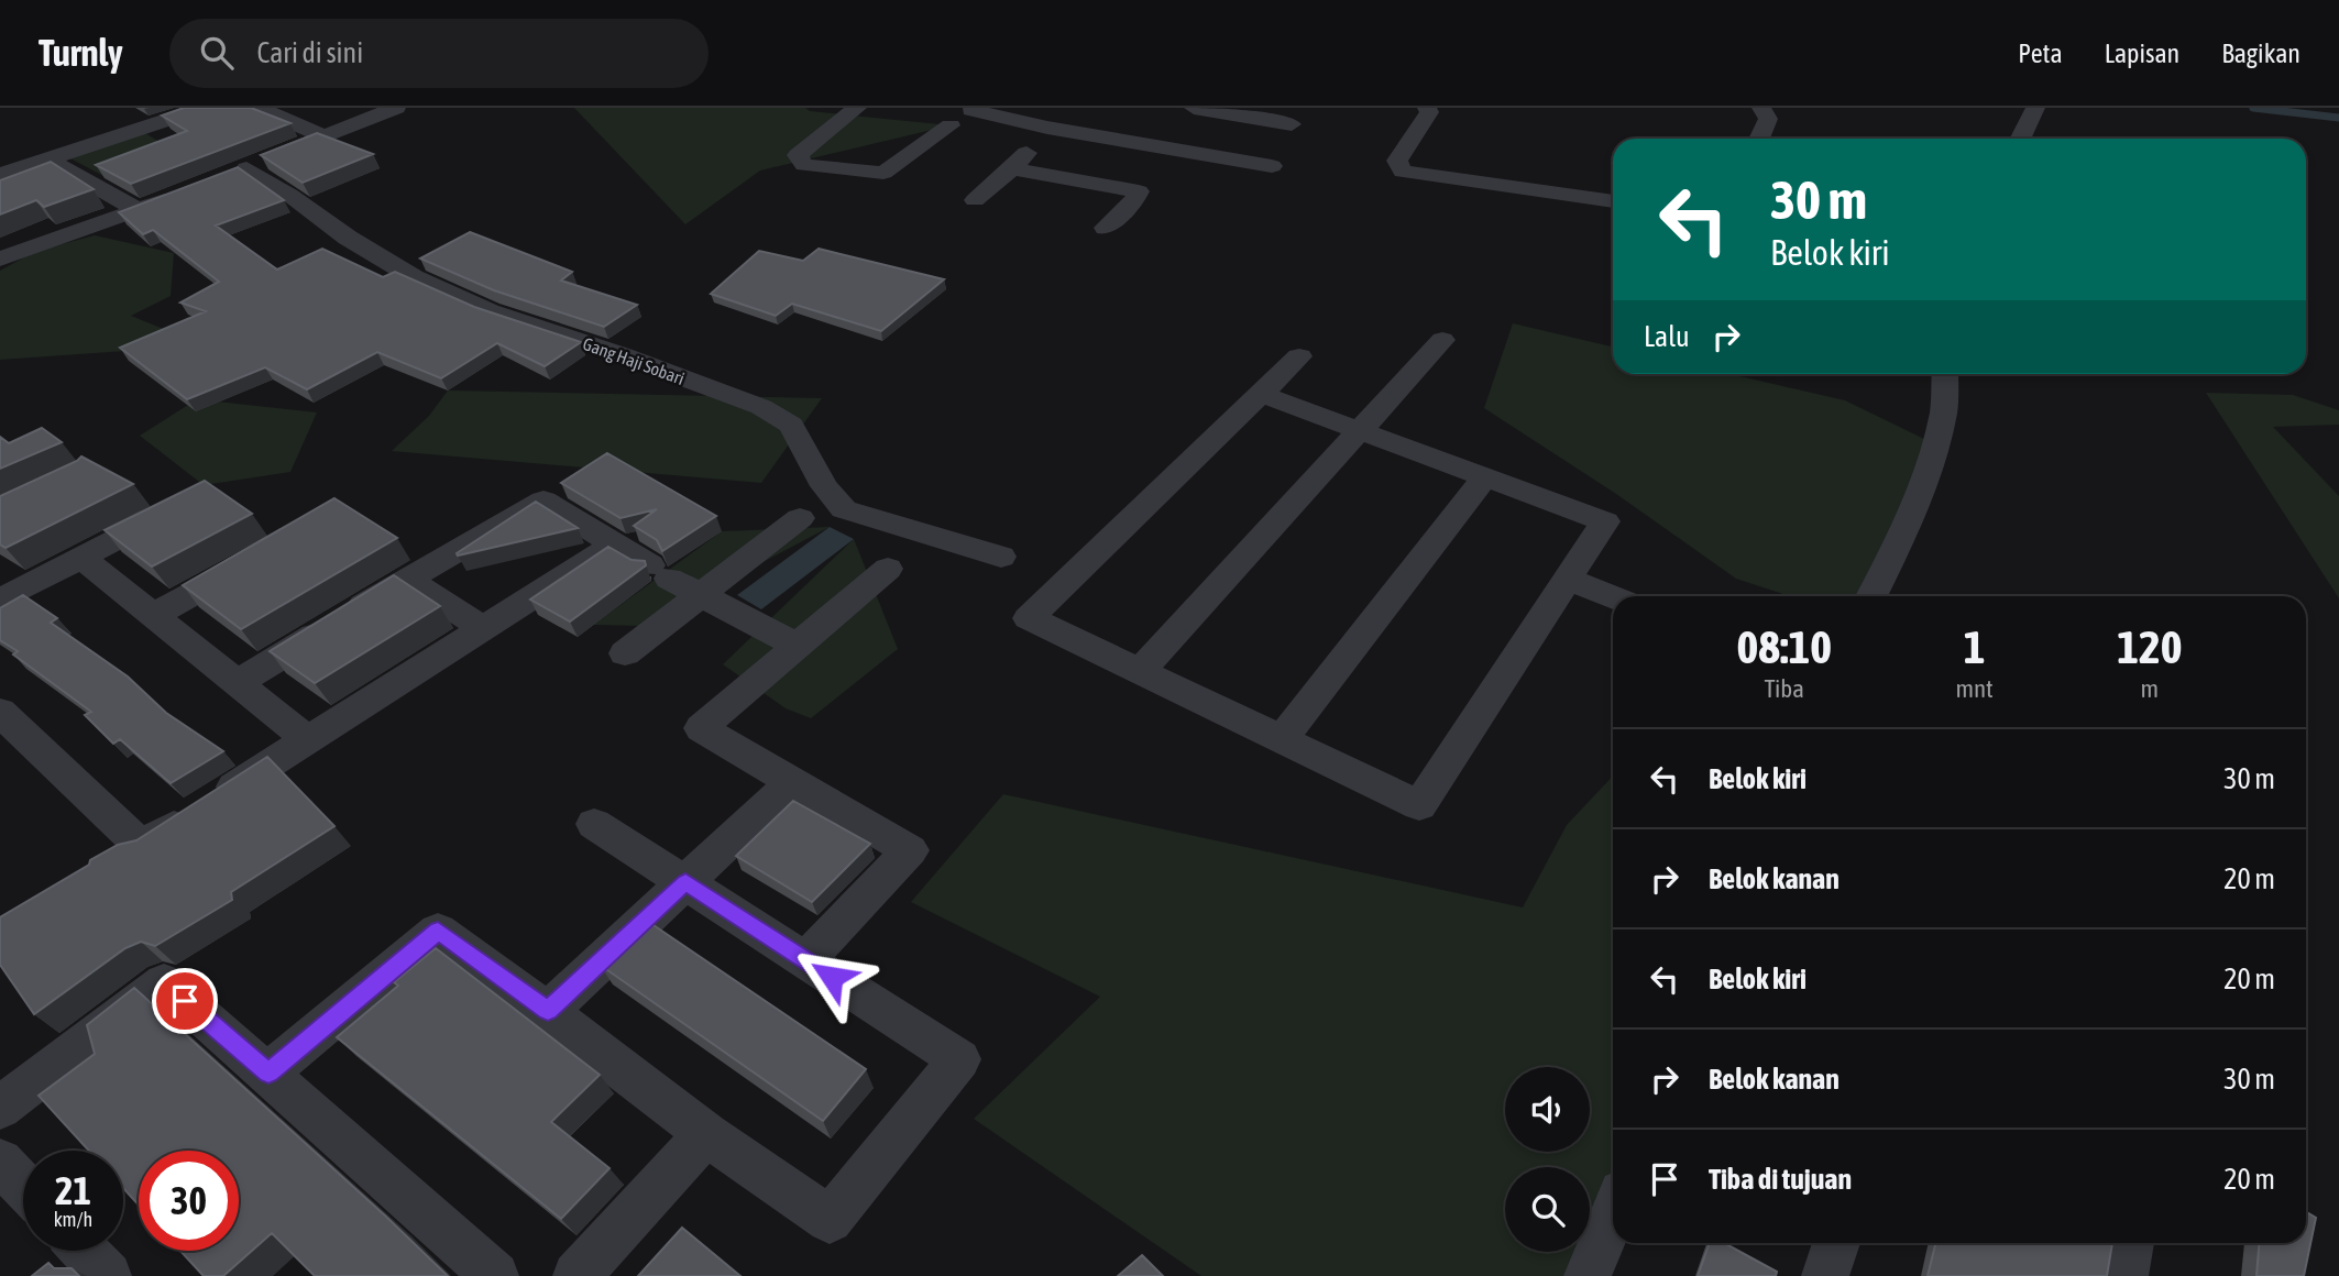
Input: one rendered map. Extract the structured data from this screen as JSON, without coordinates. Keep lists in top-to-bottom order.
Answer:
{
  "streets": {
    "street": ["Gang Haji Sobari"]
  },
  "page": {
    "header": "Turnly",
    "search": "Cari di sini",
    "nav": ["Peta", "Lapisan", "Bagikan"],
    "turn": ["30 m", "Belok kiri"],
    "then": "Lalu",
    "eta": [
      "08:10",
      "Tiba",
      "1",
      "mnt",
      "120",
      "m"
    ],
    "list": [
      {
        "name": "Belok kiri",
        "value": "30 m"
      },
      {
        "name": "Belok kanan",
        "value": "20 m"
      },
      {
        "name": "Belok kiri",
        "value": "20 m"
      },
      {
        "name": "Belok kanan",
        "value": "30 m"
      },
      {
        "name": "Tiba di tujuan",
        "value": "20 m"
      }
    ],
    "speed": "21 km/h",
    "limit": "30"
  }
}
